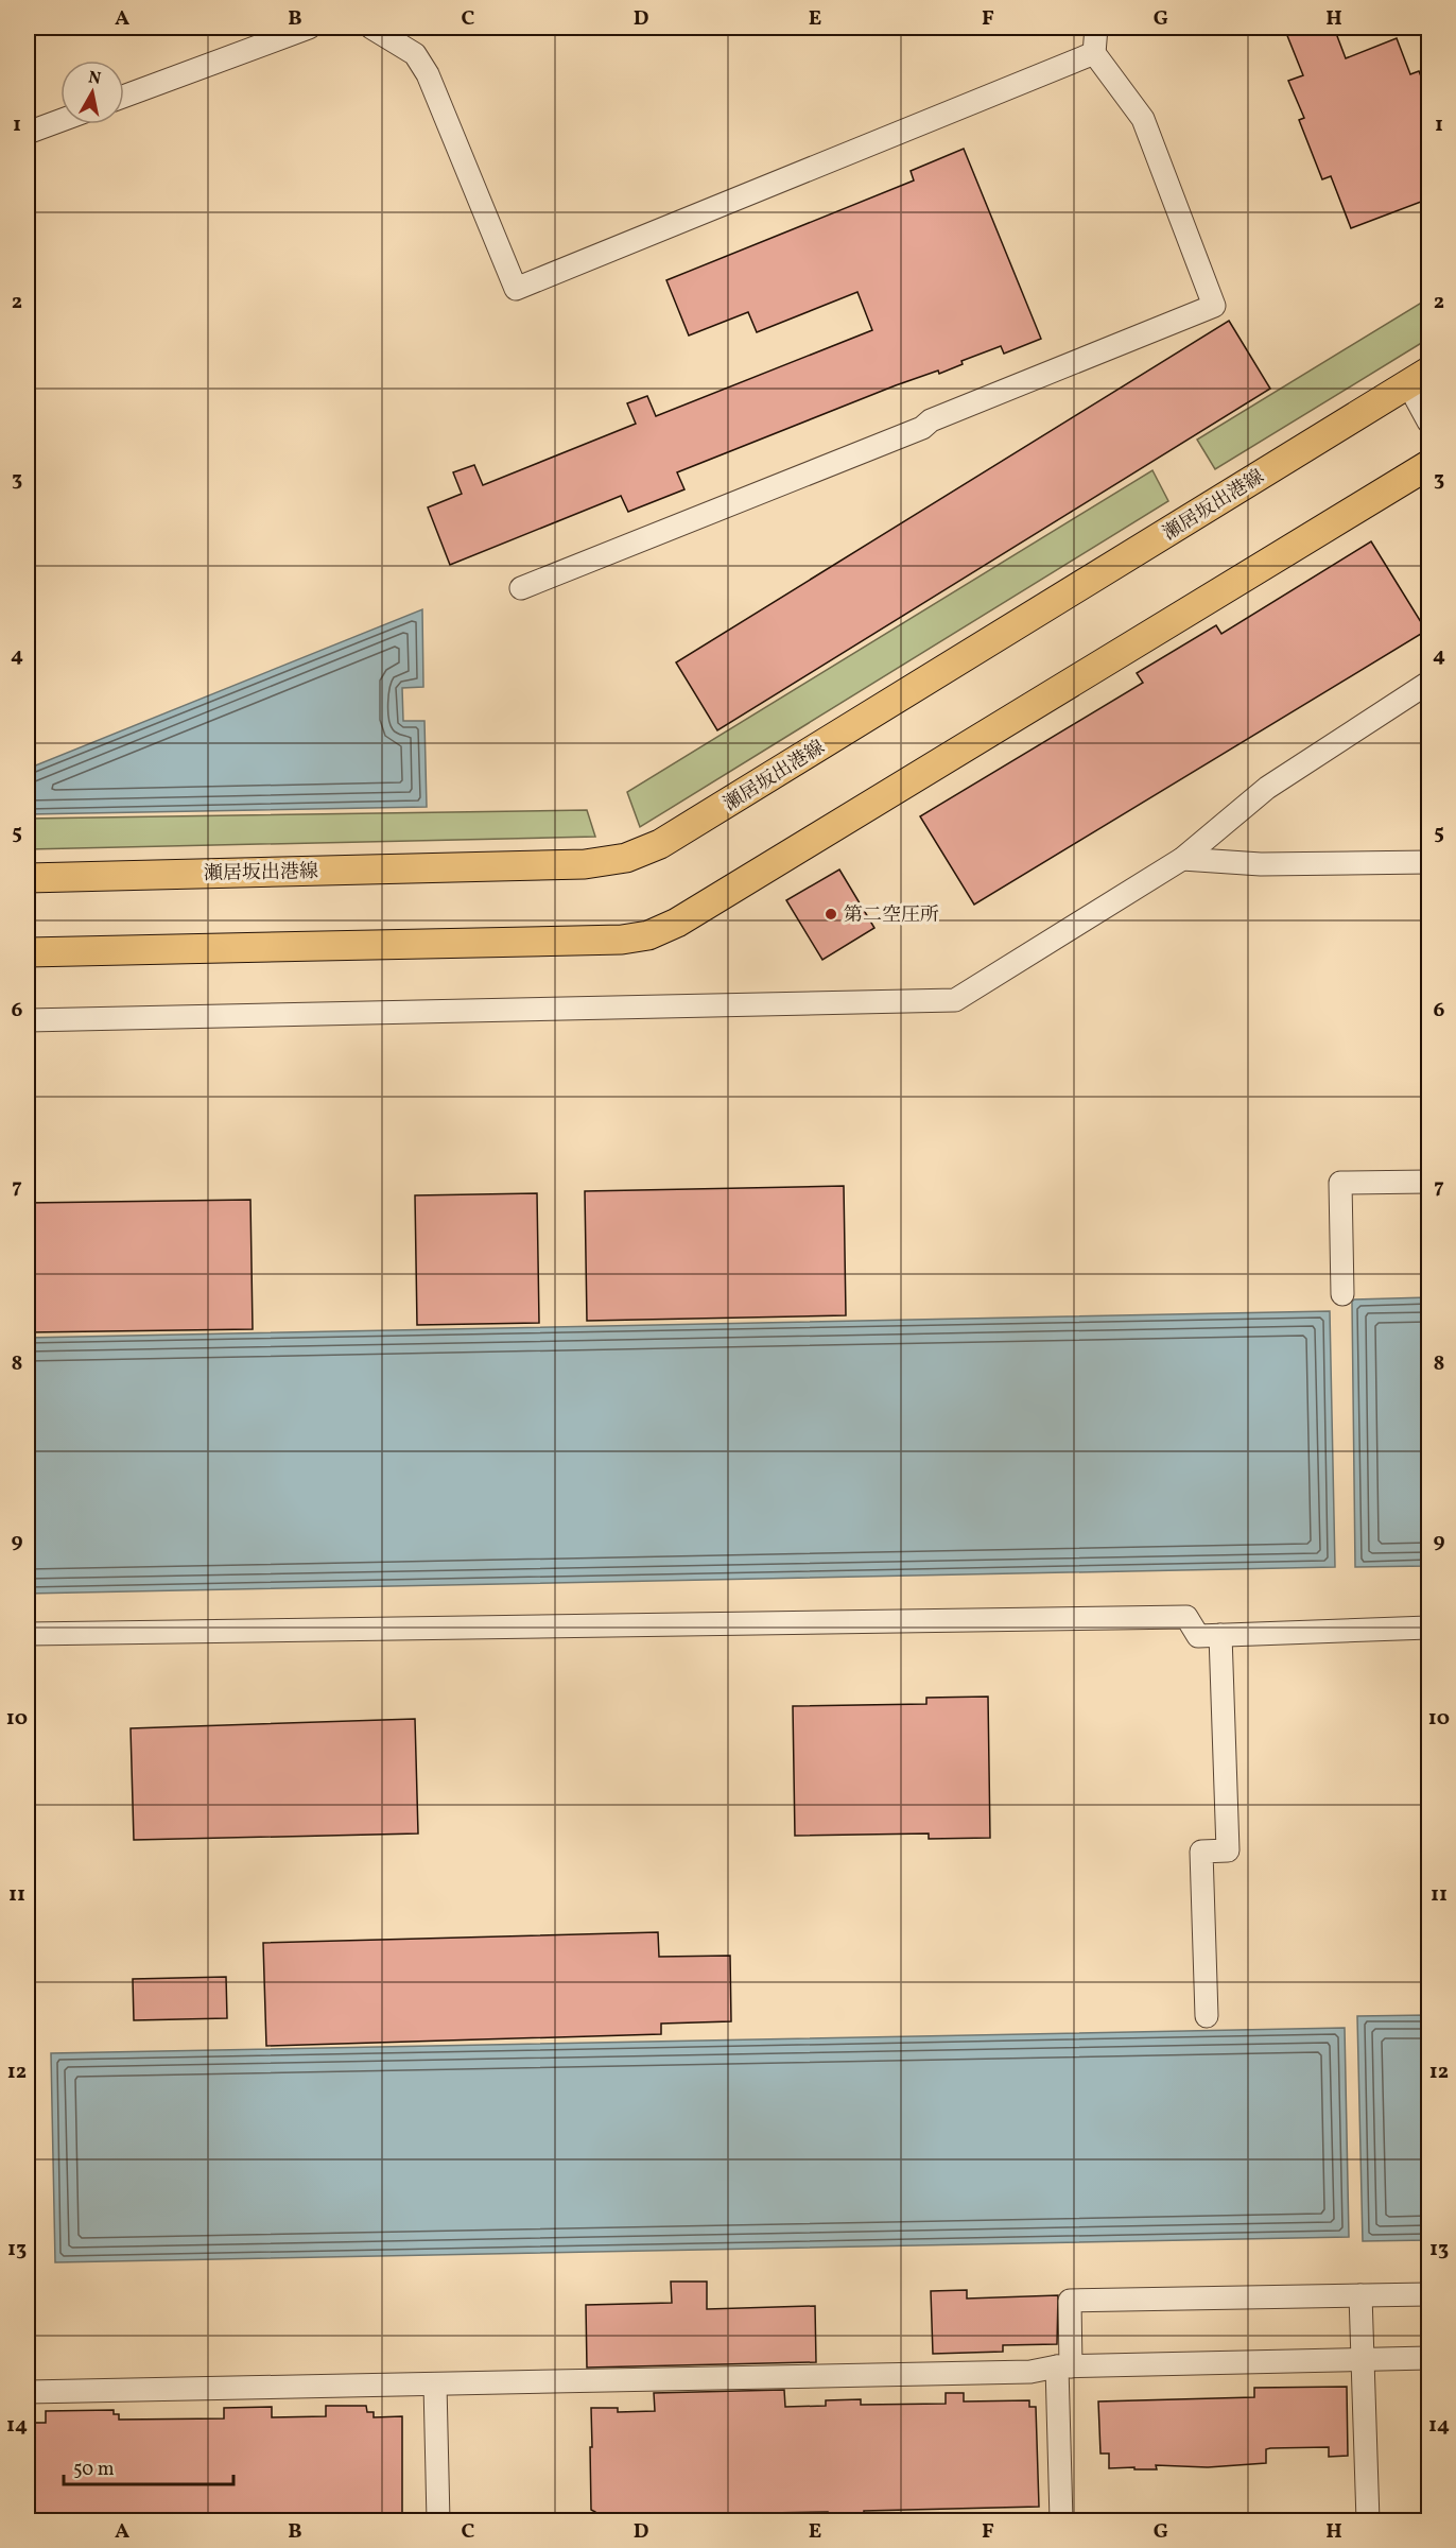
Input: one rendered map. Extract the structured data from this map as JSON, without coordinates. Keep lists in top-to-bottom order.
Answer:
{
  "streets": {
    "main road": ["瀬居坂出港線"]
  },
  "places": ["第二空圧所"],
  "scale_bar": "50 m",
  "north": "top",
  "grid": {
    "columns": [
      "A",
      "B",
      "C",
      "D",
      "E",
      "F",
      "G",
      "H"
    ],
    "rows": [
      "1",
      "2",
      "3",
      "4",
      "5",
      "6",
      "7",
      "8",
      "9",
      "10",
      "11",
      "12",
      "13",
      "14"
    ]
  }
}
